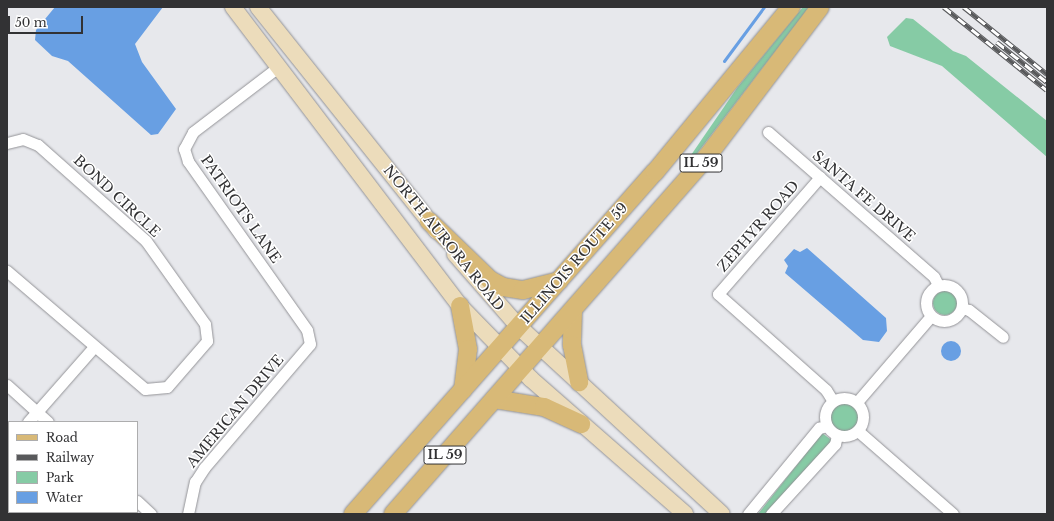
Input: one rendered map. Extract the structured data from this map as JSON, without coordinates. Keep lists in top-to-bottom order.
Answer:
{
  "streets": {
    "main road": ["IL 59", "NORTH AURORA ROAD", "ILLINOIS ROUTE 59"],
    "street": [
      "BOND CIRCLE",
      "SANTA FE DRIVE",
      "PATRIOTS LANE",
      "ZEPHYR ROAD",
      "AMERICAN DRIVE"
    ]
  },
  "crossings": [
    ["SANTA FE DRIVE", "ZEPHYR ROAD"],
    ["PATRIOTS LANE", "NORTH AURORA ROAD"],
    ["PATRIOTS LANE", "AMERICAN DRIVE"],
    ["NORTH AURORA ROAD", "ILLINOIS ROUTE 59"]
  ],
  "legend": [
    "Road",
    "Railway",
    "Park",
    "Water"
  ],
  "scale_bar": "50 m"
}
